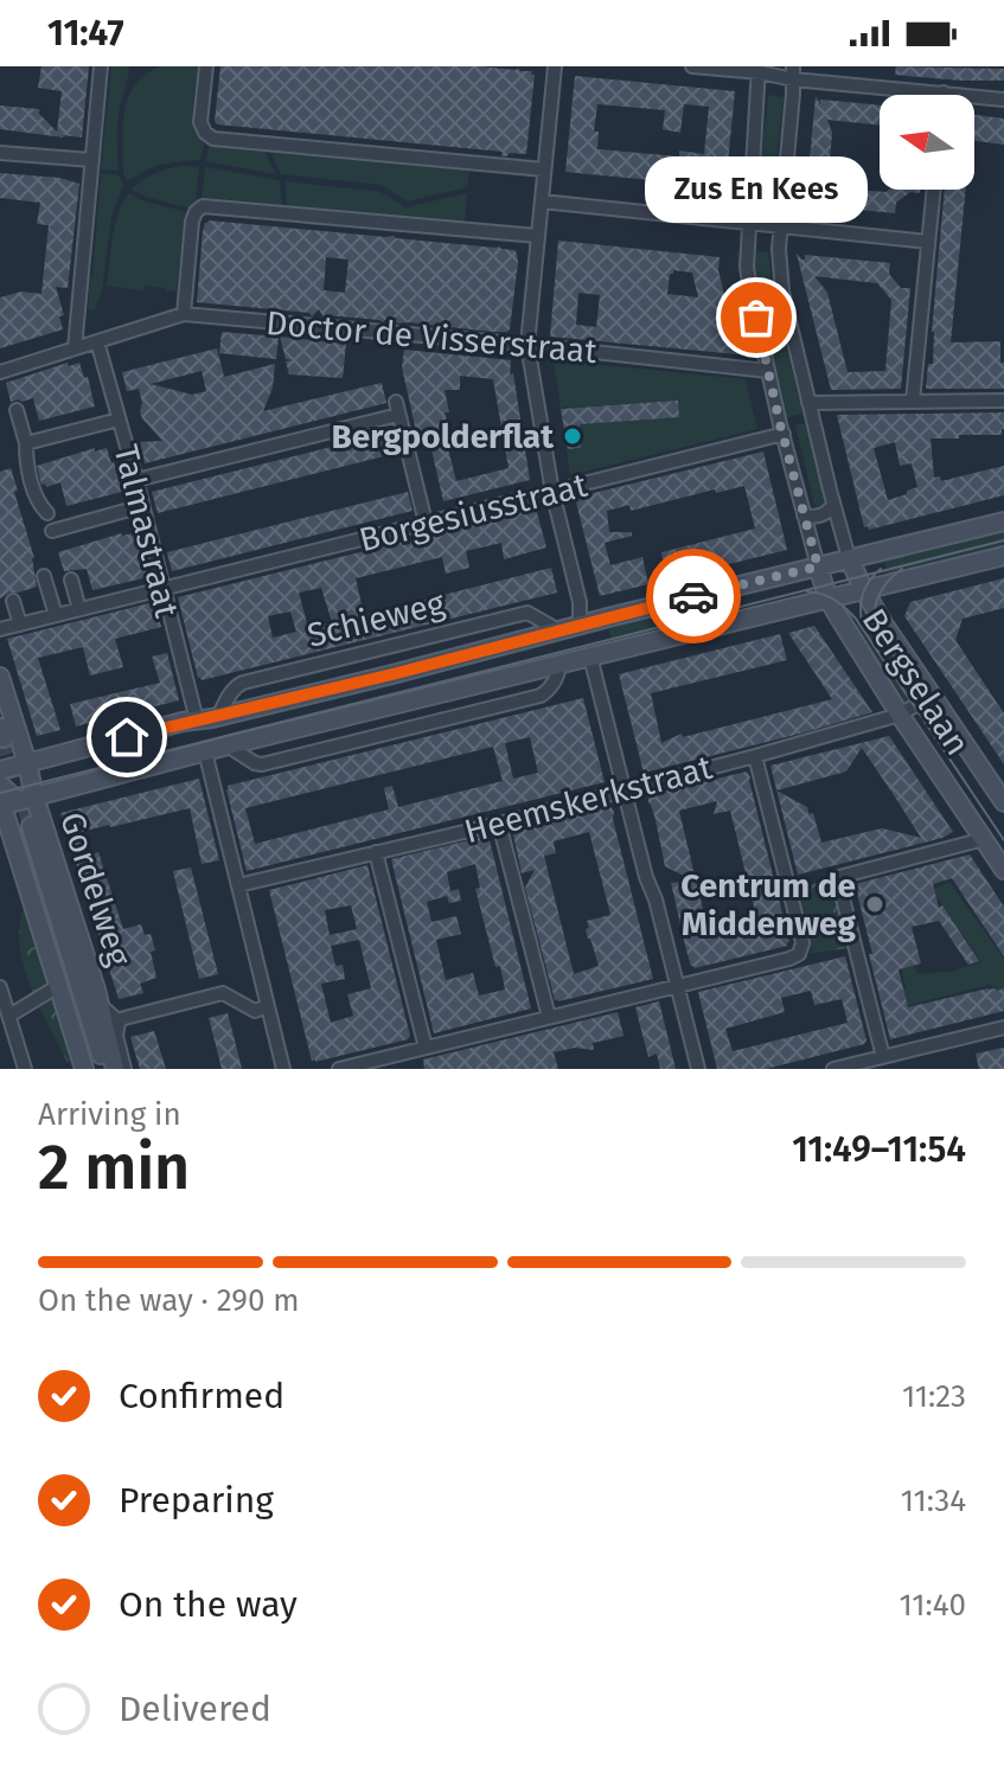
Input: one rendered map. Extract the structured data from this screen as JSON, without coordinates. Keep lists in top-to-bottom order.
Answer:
{
  "streets": {
    "main road": ["Schieweg", "Bergselaan", "Gordelweg"],
    "street": [
      "Doctor de Visserstraat",
      "Borgesiusstraat",
      "Talmastraat",
      "Heemskerkstraat"
    ]
  },
  "crossings": [
    ["Doctor de Visserstraat", "Talmastraat"],
    ["Doctor de Visserstraat", "Bergselaan"],
    ["Borgesiusstraat", "Talmastraat"],
    ["Borgesiusstraat", "Bergselaan"],
    ["Talmastraat", "Schieweg"],
    ["Schieweg", "Bergselaan"],
    ["Schieweg", "Gordelweg"],
    ["Bergselaan", "Heemskerkstraat"]
  ],
  "places": ["Zus En Kees", "Bergpolderflat", "Centrum de Middenweg"],
  "north": "left",
  "page": {
    "status": "11:47",
    "bubble": "Zus En Kees",
    "heading": ["2 min", "Arriving in", "11:49–11:54"],
    "bar": "On the way · 290 m",
    "list": [
      ["Confirmed", "11:23"],
      ["Preparing", "11:34"],
      ["On the way", "11:40"],
      "Delivered"
    ]
  }
}
